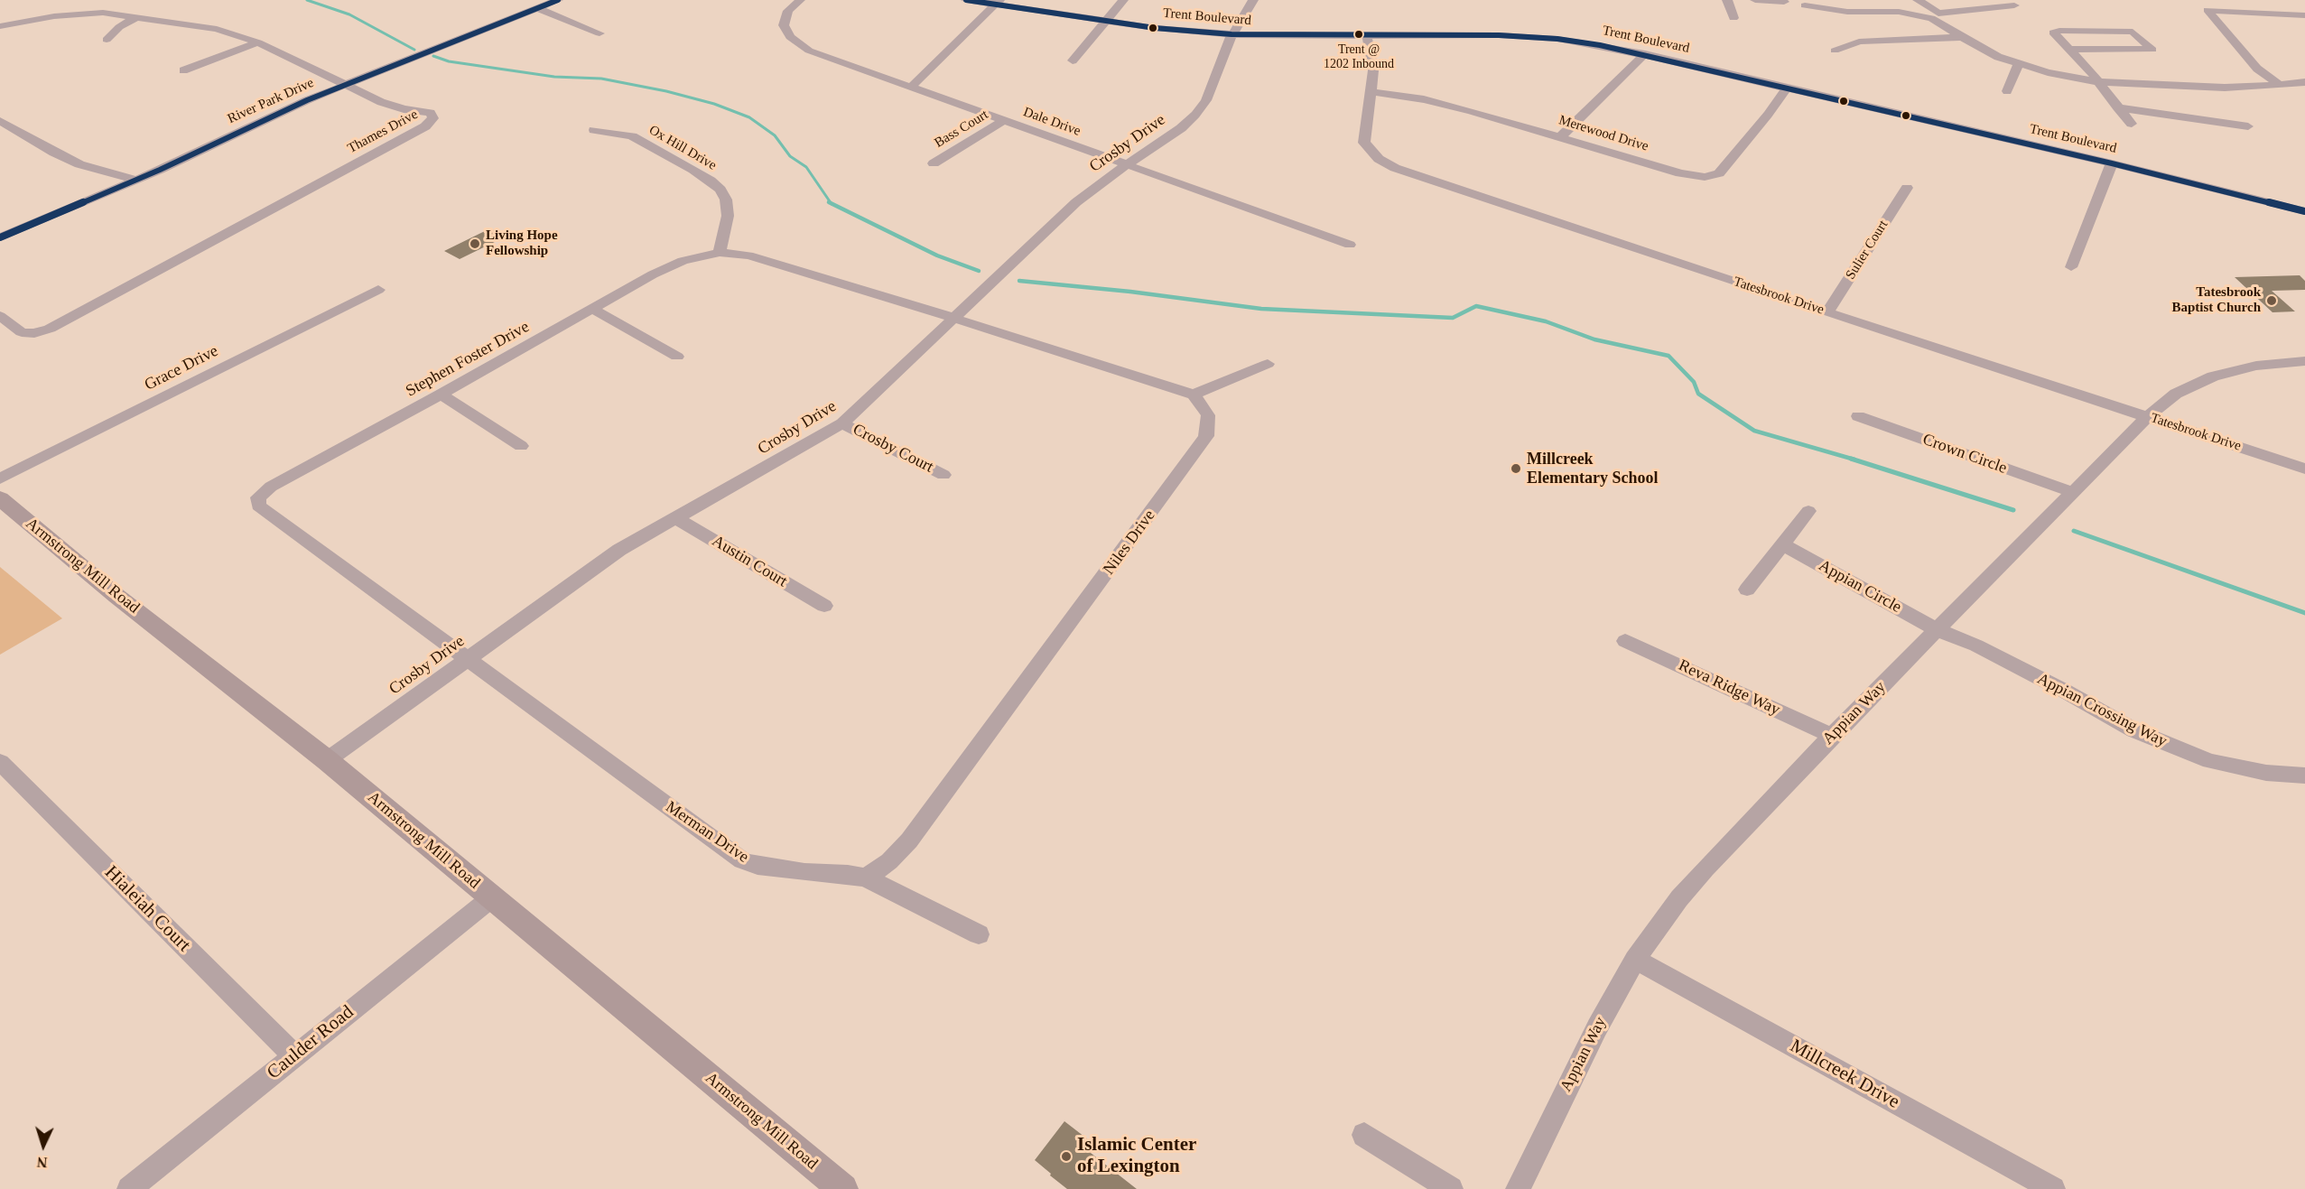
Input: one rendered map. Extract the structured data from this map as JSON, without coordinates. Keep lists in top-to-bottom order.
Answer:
{
  "streets": {
    "main road": ["Armstrong Mill Road"],
    "street": [
      "Trent Boulevard",
      "River Park Drive",
      "Dale Drive",
      "Bass Court",
      "Thames Drive",
      "Merewood Drive",
      "Crosby Drive",
      "Ox Hill Drive",
      "Sulier Court",
      "Tatesbrook Drive",
      "Stephen Foster Drive",
      "Grace Drive",
      "Crosby Court",
      "Crown Circle",
      "Niles Drive",
      "Austin Court",
      "Appian Circle",
      "Reva Ridge Way",
      "Appian Crossing Way",
      "Appian Way",
      "Merman Drive",
      "Hialeiah Court",
      "Caulder Road",
      "Millcreek Drive"
    ]
  },
  "crossings": [
    ["Trent Boulevard", "Merewood Drive"],
    ["Trent Boulevard", "Crosby Drive"],
    ["Trent Boulevard", "Tatesbrook Drive"],
    ["River Park Drive", "Thames Drive"],
    ["Dale Drive", "Bass Court"],
    ["Dale Drive", "Crosby Drive"],
    ["Merewood Drive", "Tatesbrook Drive"],
    ["Crosby Drive", "Stephen Foster Drive"],
    ["Crosby Drive", "Crosby Court"],
    ["Crosby Drive", "Austin Court"],
    ["Crosby Drive", "Armstrong Mill Road"],
    ["Crosby Drive", "Merman Drive"],
    ["Ox Hill Drive", "Stephen Foster Drive"],
    ["Sulier Court", "Tatesbrook Drive"],
    ["Tatesbrook Drive", "Appian Way"],
    ["Stephen Foster Drive", "Merman Drive"],
    ["Crown Circle", "Appian Way"],
    ["Niles Drive", "Merman Drive"],
    ["Armstrong Mill Road", "Caulder Road"],
    ["Appian Circle", "Appian Crossing Way"],
    ["Appian Circle", "Appian Way"],
    ["Reva Ridge Way", "Appian Way"],
    ["Appian Crossing Way", "Appian Way"],
    ["Appian Way", "Millcreek Drive"],
    ["Hialeiah Court", "Caulder Road"]
  ],
  "places": [
    "Trent @ 1202 Inbound",
    "Living Hope Fellowship",
    "Tatesbrook Baptist Church",
    "Millcreek Elementary School",
    "Islamic Center of Lexington"
  ],
  "north": "bottom"
}
